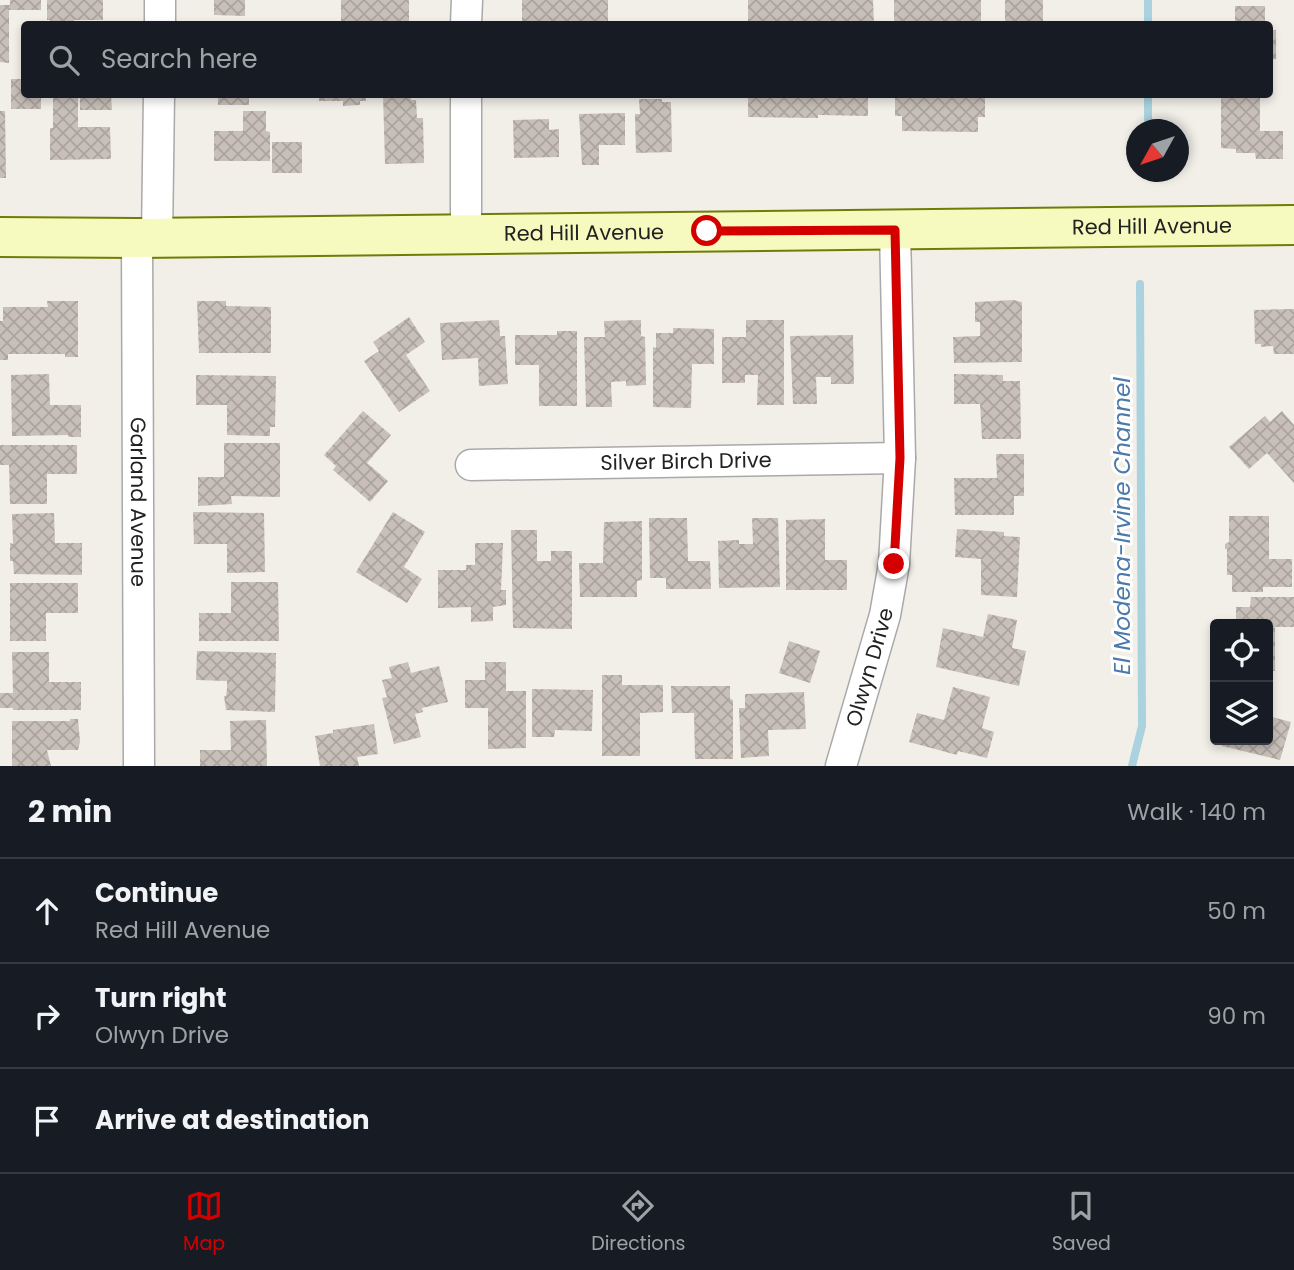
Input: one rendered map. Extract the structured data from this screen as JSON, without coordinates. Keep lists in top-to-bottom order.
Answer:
{
  "streets": {
    "main road": ["Red Hill Avenue"],
    "street": ["Silver Birch Drive", "Garland Avenue", "Olwyn Drive"]
  },
  "crossings": [
    ["Red Hill Avenue", "Garland Avenue"],
    ["Red Hill Avenue", "Olwyn Drive"],
    ["Silver Birch Drive", "Olwyn Drive"]
  ],
  "water": ["El Modena-Irvine Channel"],
  "north": "bottom left",
  "page": {
    "search": "Search here",
    "heading": ["2 min", "Walk · 140 m"],
    "list": [
      ["Continue", "Red Hill Avenue", "50 m"],
      ["Turn right", "Olwyn Drive", "90 m"],
      "Arrive at destination"
    ],
    "nav": ["Map", "Directions", "Saved"]
  }
}
